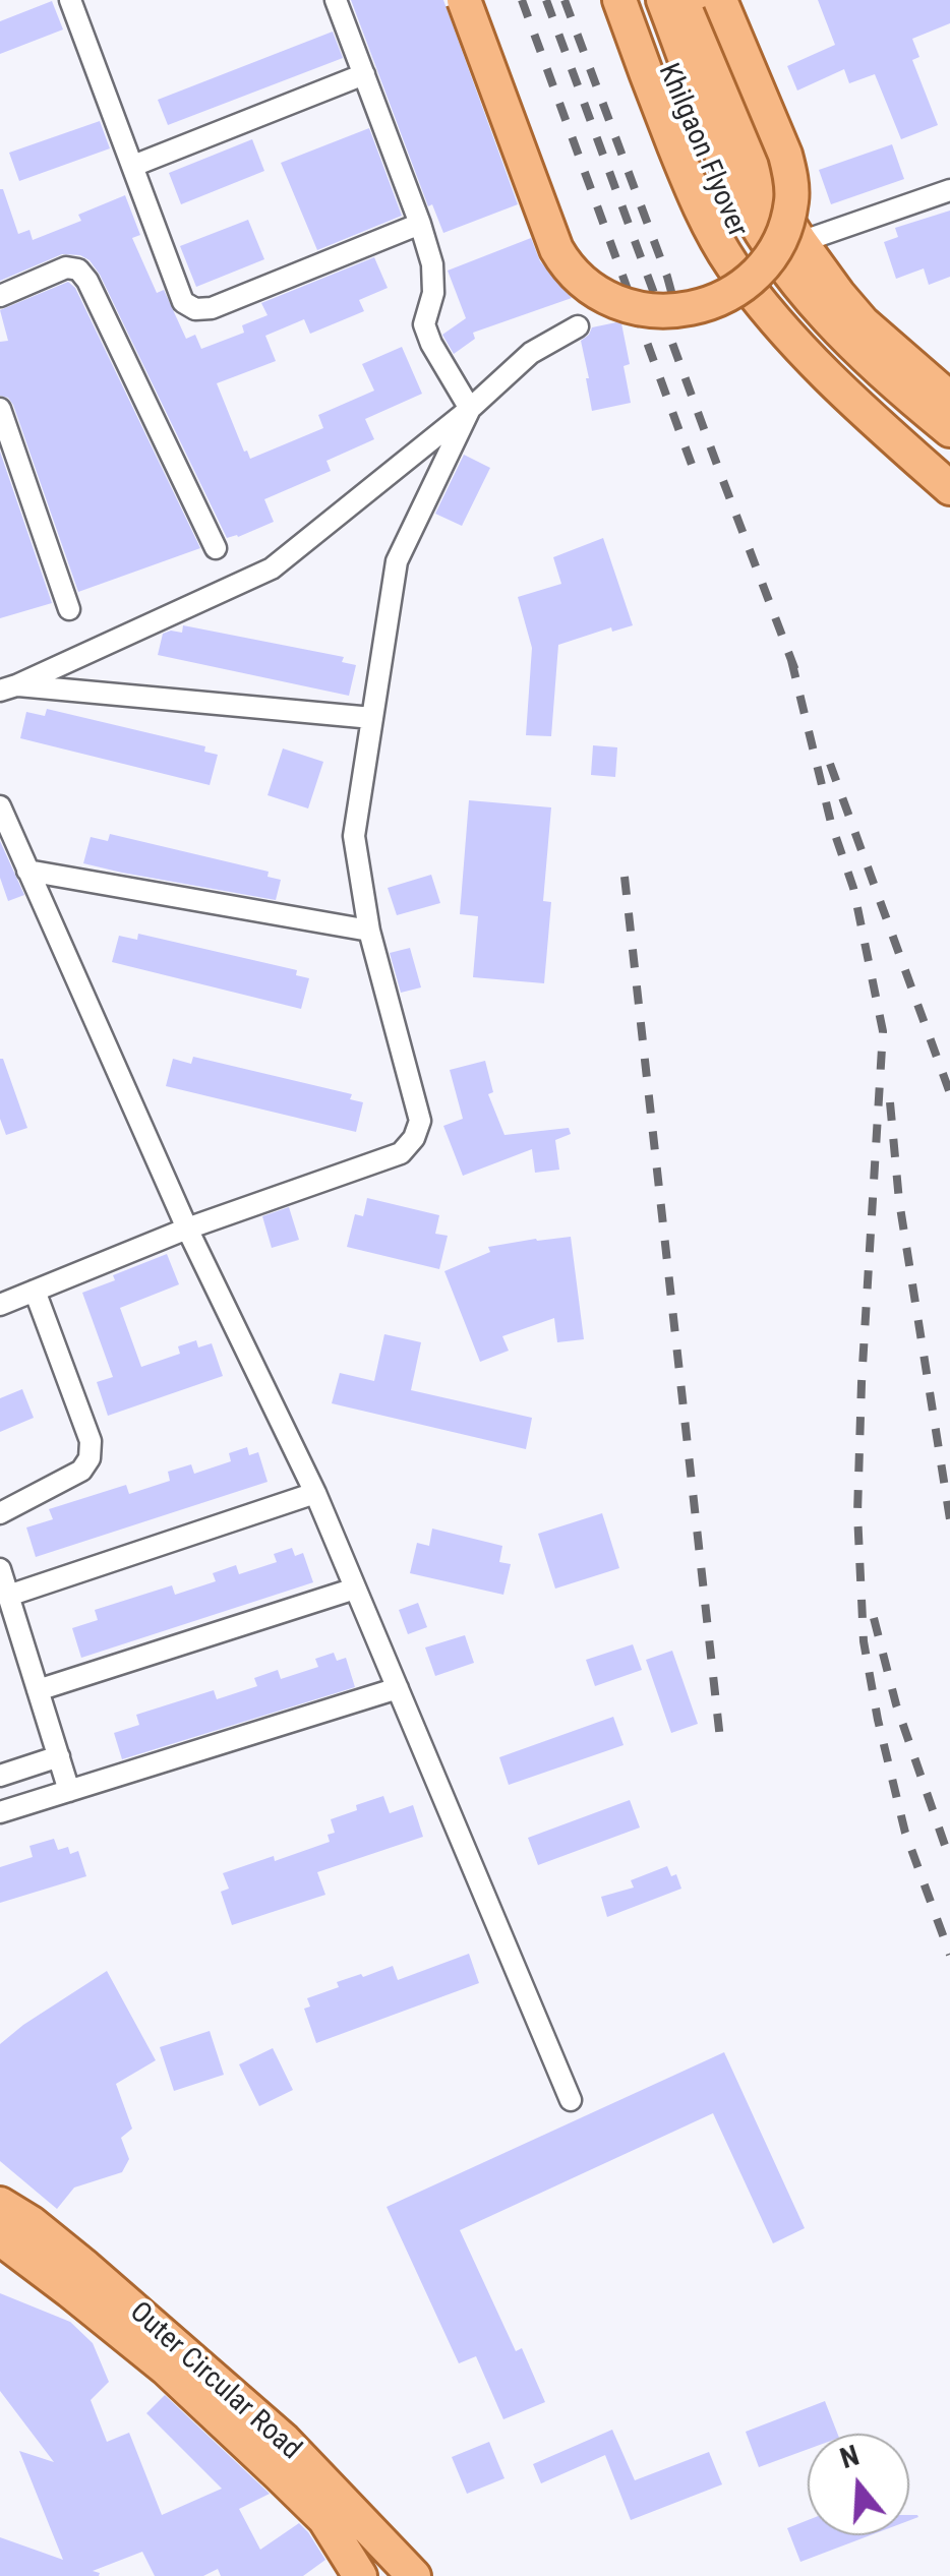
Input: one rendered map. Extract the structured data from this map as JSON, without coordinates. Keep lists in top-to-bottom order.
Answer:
{
  "streets": {
    "main road": ["Khilgaon Flyover", "Outer Circular Road"]
  },
  "north": "top"
}
